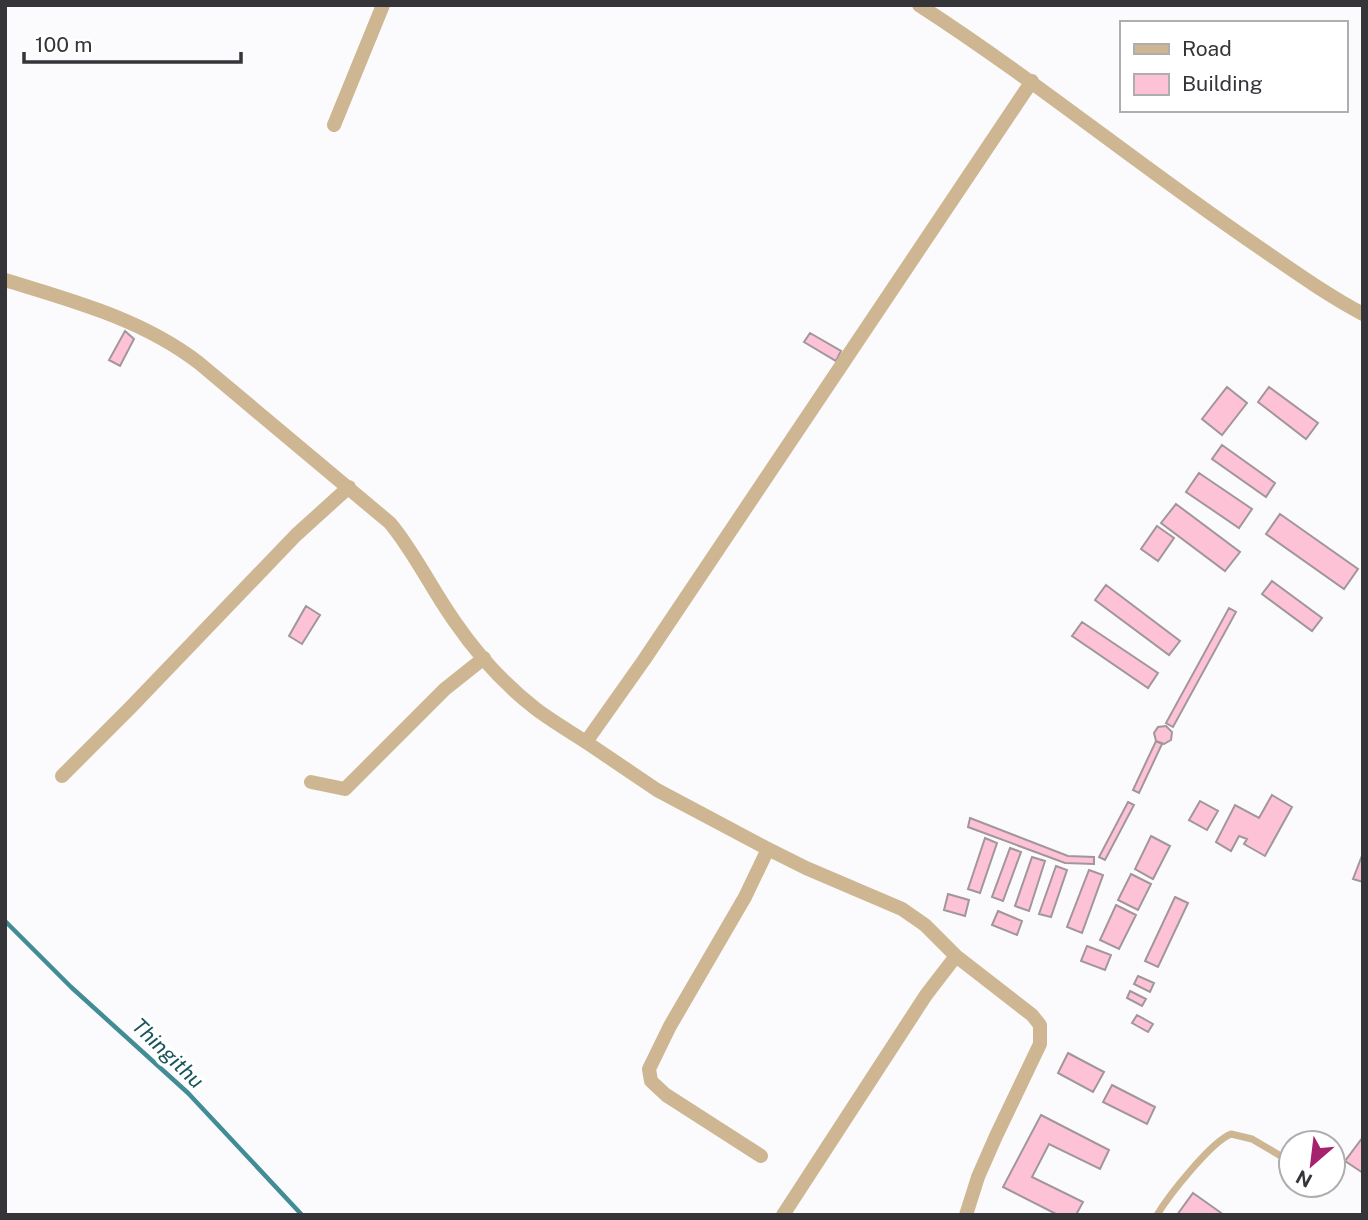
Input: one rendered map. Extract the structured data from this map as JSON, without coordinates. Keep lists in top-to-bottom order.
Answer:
{
  "water": ["Thingithu"],
  "legend": ["Road", "Building"],
  "scale_bar": "100 m",
  "north": "bottom left"
}
